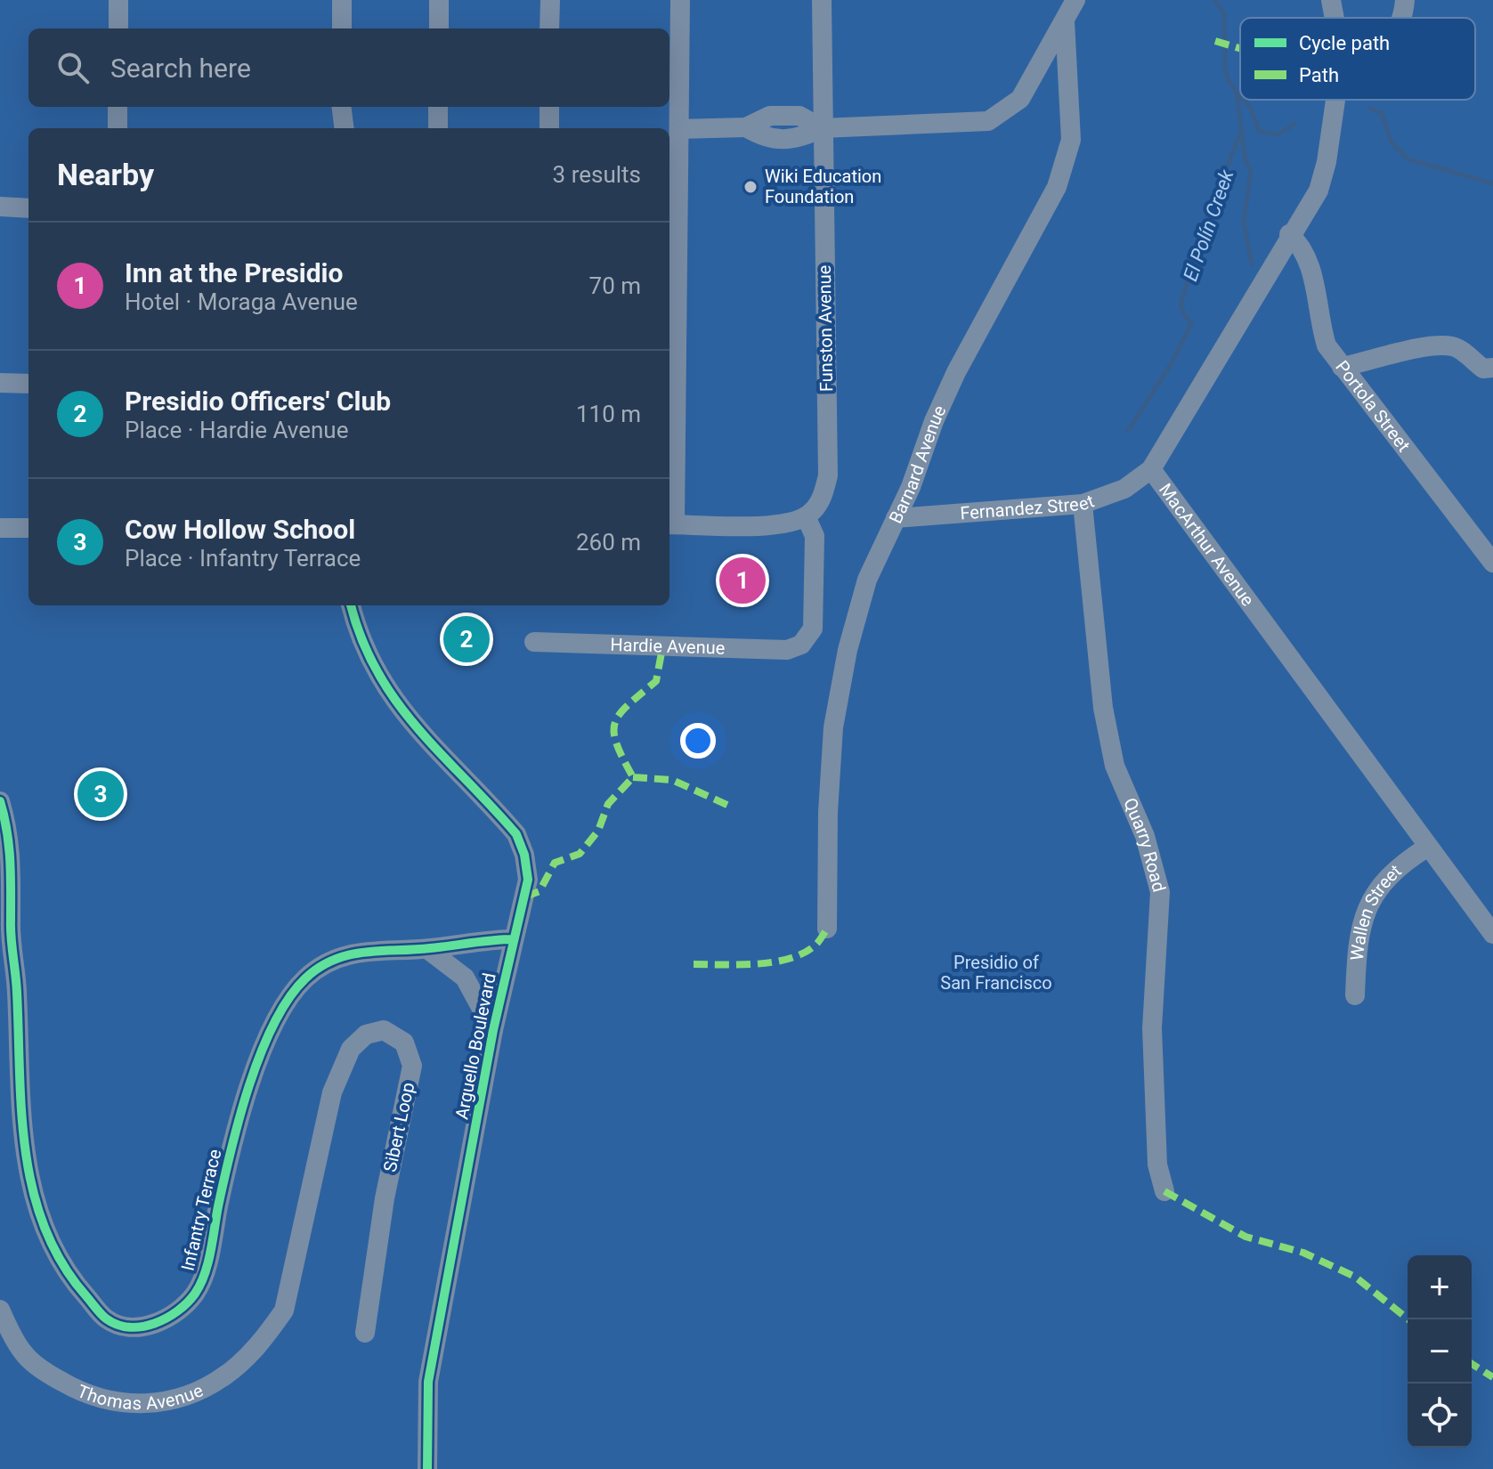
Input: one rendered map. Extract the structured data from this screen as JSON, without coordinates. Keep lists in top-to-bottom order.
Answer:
{
  "streets": {
    "street": [
      "Funston Avenue",
      "Portola Street",
      "Barnard Avenue",
      "Fernandez Street",
      "MacArthur Avenue",
      "Hardie Avenue",
      "Quarry Road",
      "Wallen Street",
      "Arguello Boulevard",
      "Sibert Loop",
      "Infantry Terrace",
      "Thomas Avenue"
    ]
  },
  "crossings": [
    ["Funston Avenue", "Hardie Avenue"],
    ["Portola Street", "MacArthur Avenue"],
    ["Barnard Avenue", "Fernandez Street"],
    ["Fernandez Street", "MacArthur Avenue"],
    ["Fernandez Street", "Quarry Road"],
    ["MacArthur Avenue", "Wallen Street"],
    ["Arguello Boulevard", "Infantry Terrace"],
    ["Sibert Loop", "Thomas Avenue"]
  ],
  "water": ["El Polín Creek"],
  "parks": ["Presidio of San Francisco"],
  "places": ["Wiki Education Foundation"],
  "legend": ["Cycle path", "Path"],
  "page": {
    "search": "Search here",
    "heading": ["Nearby", "3 results"],
    "list": [
      {
        "mark": "1",
        "name": "Inn at the Presidio",
        "note": "Hotel · Moraga Avenue",
        "value": "70 m"
      },
      {
        "mark": "2",
        "name": "Presidio Officers' Club",
        "note": "Place · Hardie Avenue",
        "value": "110 m"
      },
      {
        "mark": "3",
        "name": "Cow Hollow School",
        "note": "Place · Infantry Terrace",
        "value": "260 m"
      }
    ],
    "pins": ["1", "2", "3"],
    "map_buttons": ["+", "−"]
  }
}
